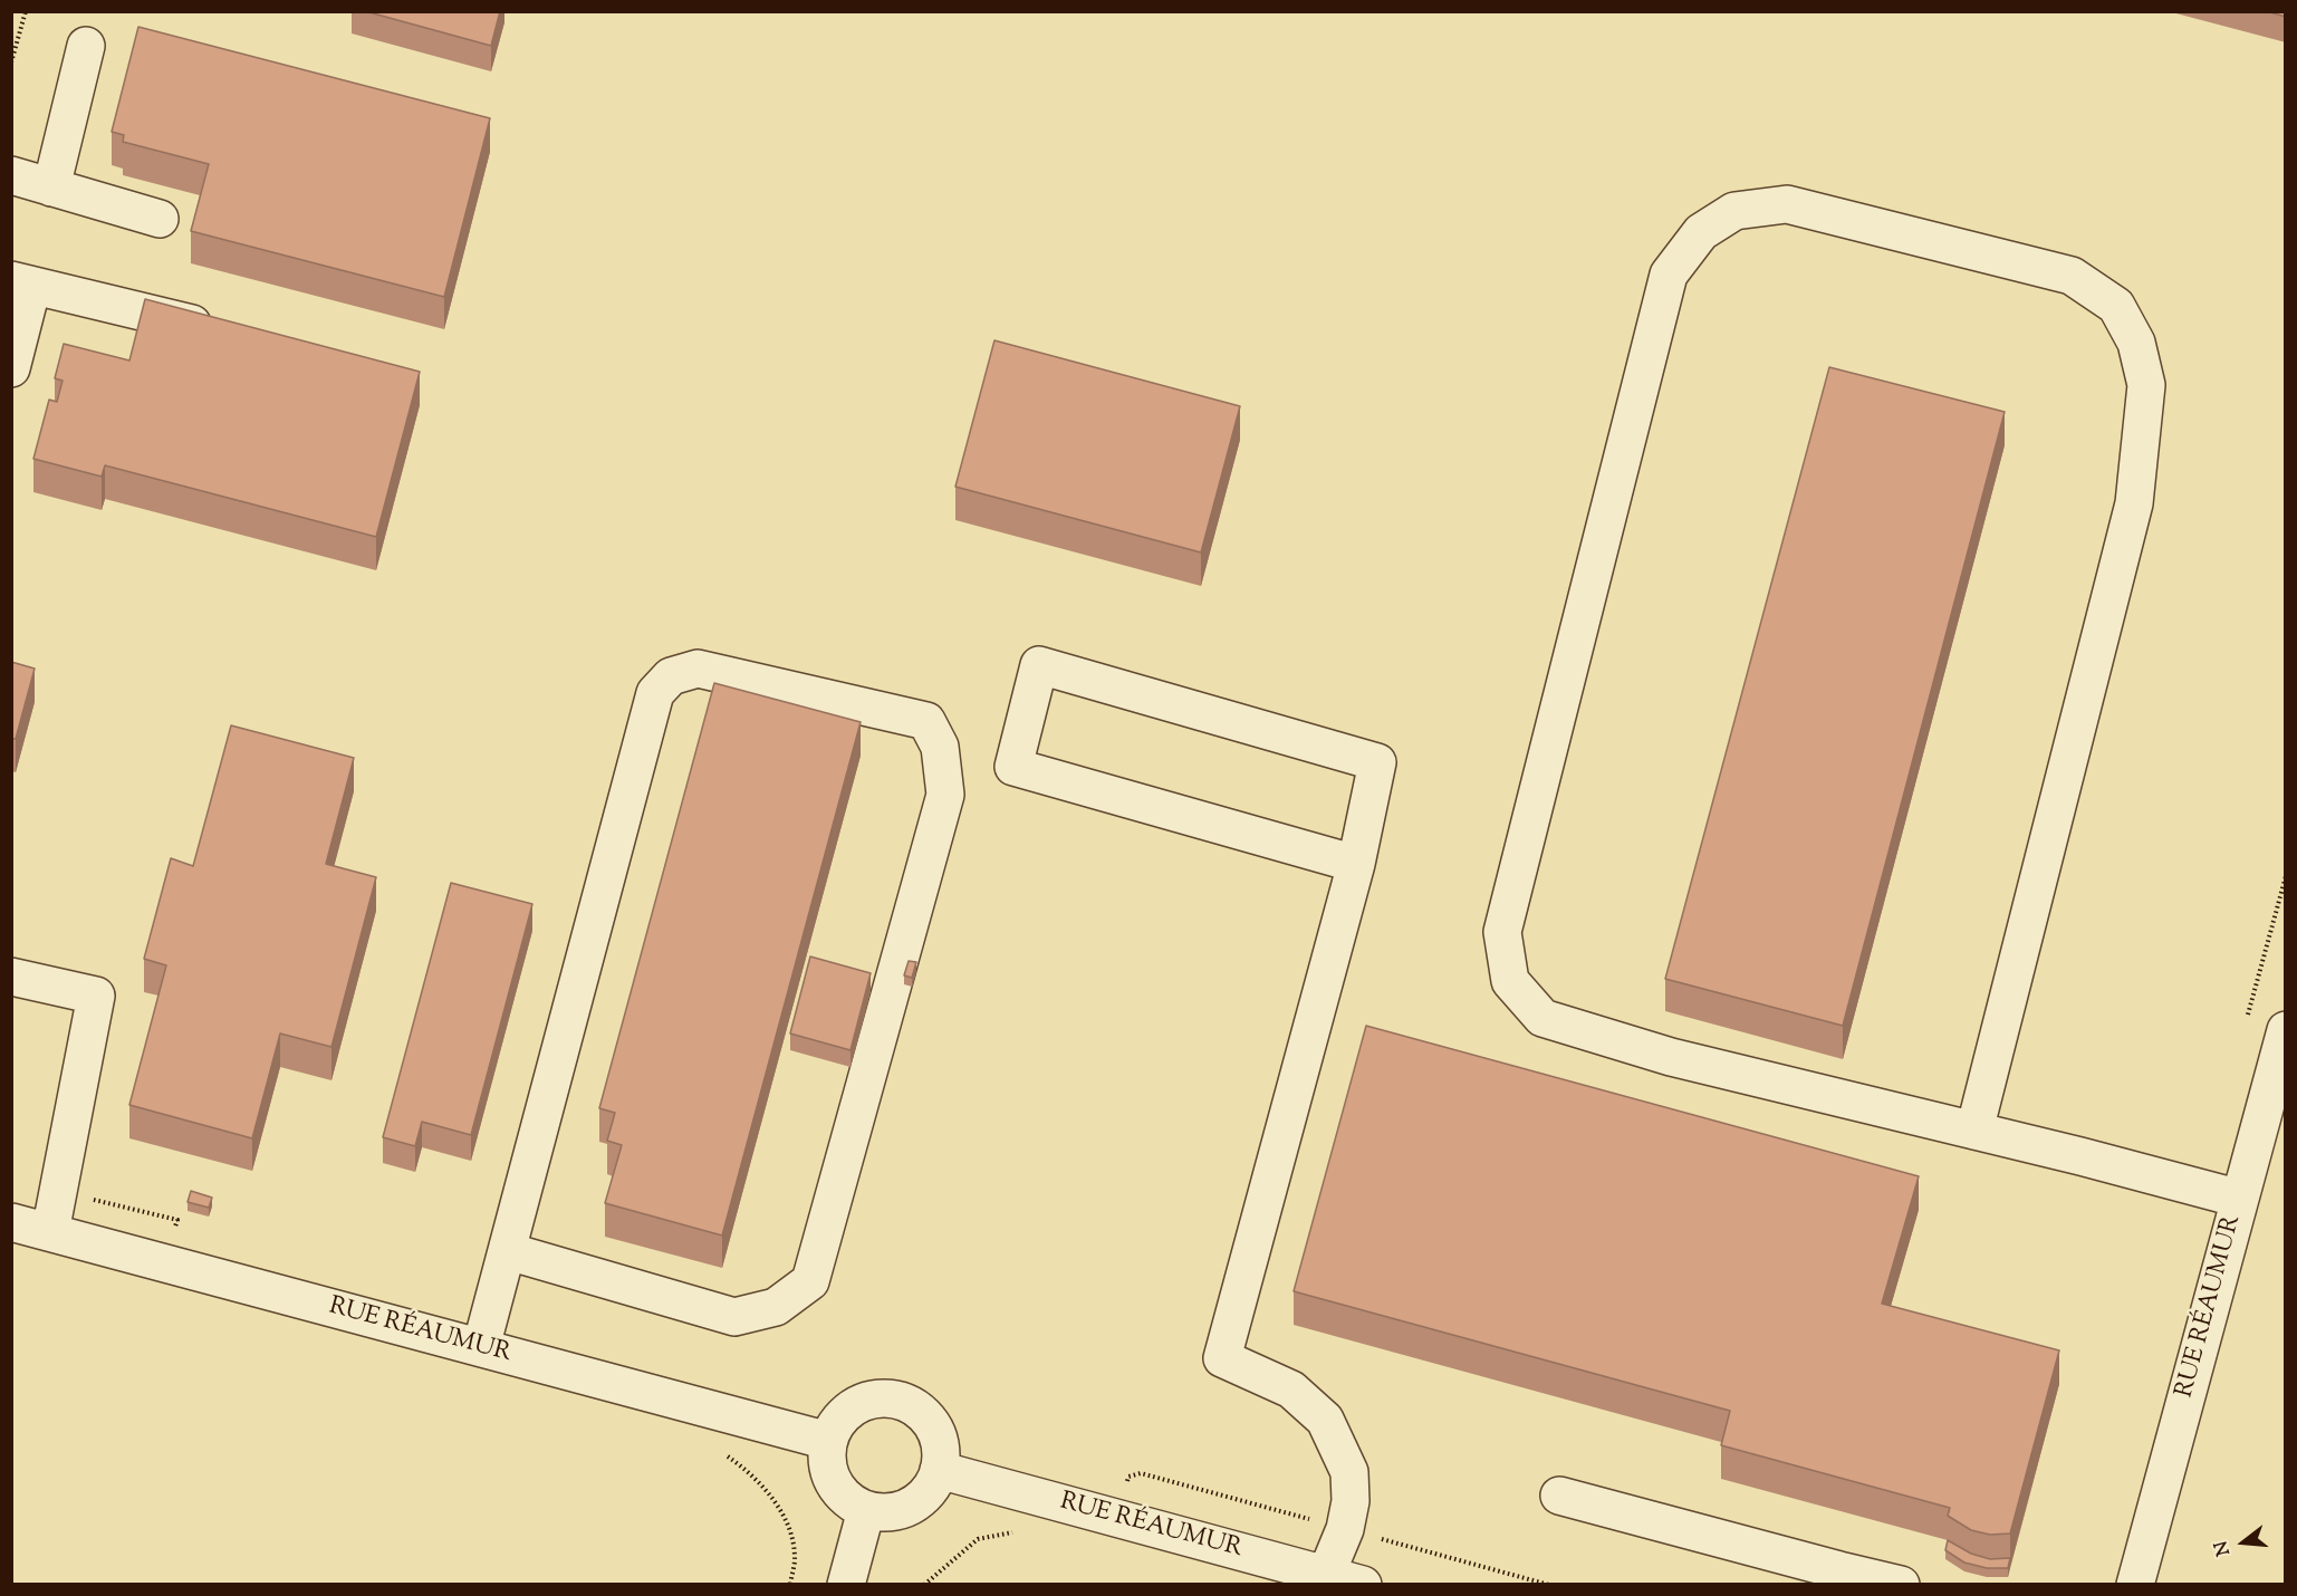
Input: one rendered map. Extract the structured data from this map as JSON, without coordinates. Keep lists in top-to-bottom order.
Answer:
{
  "streets": {
    "street": ["RUE RÉAUMUR"]
  },
  "north": "left"
}
